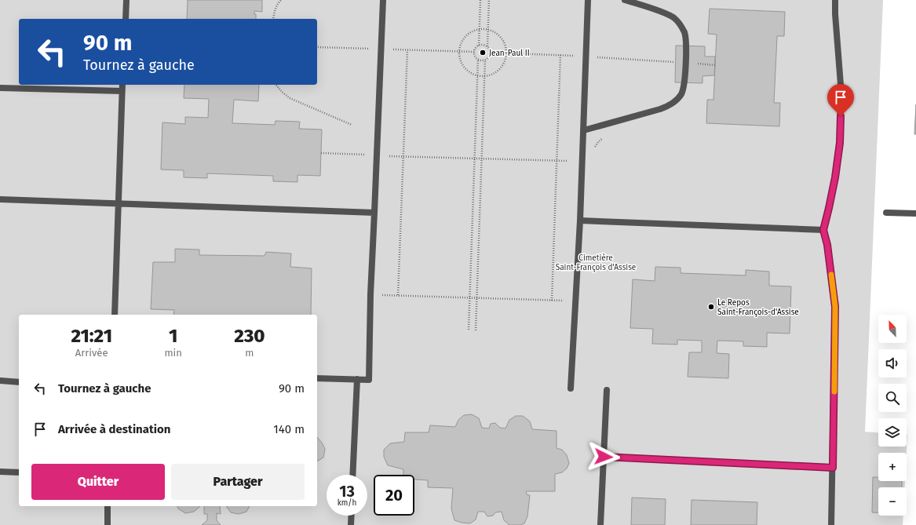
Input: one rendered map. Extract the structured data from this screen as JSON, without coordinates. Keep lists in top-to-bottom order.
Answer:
{
  "parks": ["Cimetière Saint-François d'Assise"],
  "places": ["Jean-Paul II", "Le Repos Saint-François-d'Assise"],
  "north": "top left",
  "page": {
    "turn": ["90 m", "Tournez à gauche"],
    "map_buttons": ["+", "−"],
    "eta": [
      "21:21",
      "Arrivée",
      "1",
      "min",
      "230",
      "m"
    ],
    "list": [
      {
        "name": "Tournez à gauche",
        "value": "90 m"
      },
      {
        "name": "Arrivée à destination",
        "value": "140 m"
      }
    ],
    "buttons": ["Quitter", "Partager"],
    "speed": "13 km/h",
    "limit": "20"
  }
}
